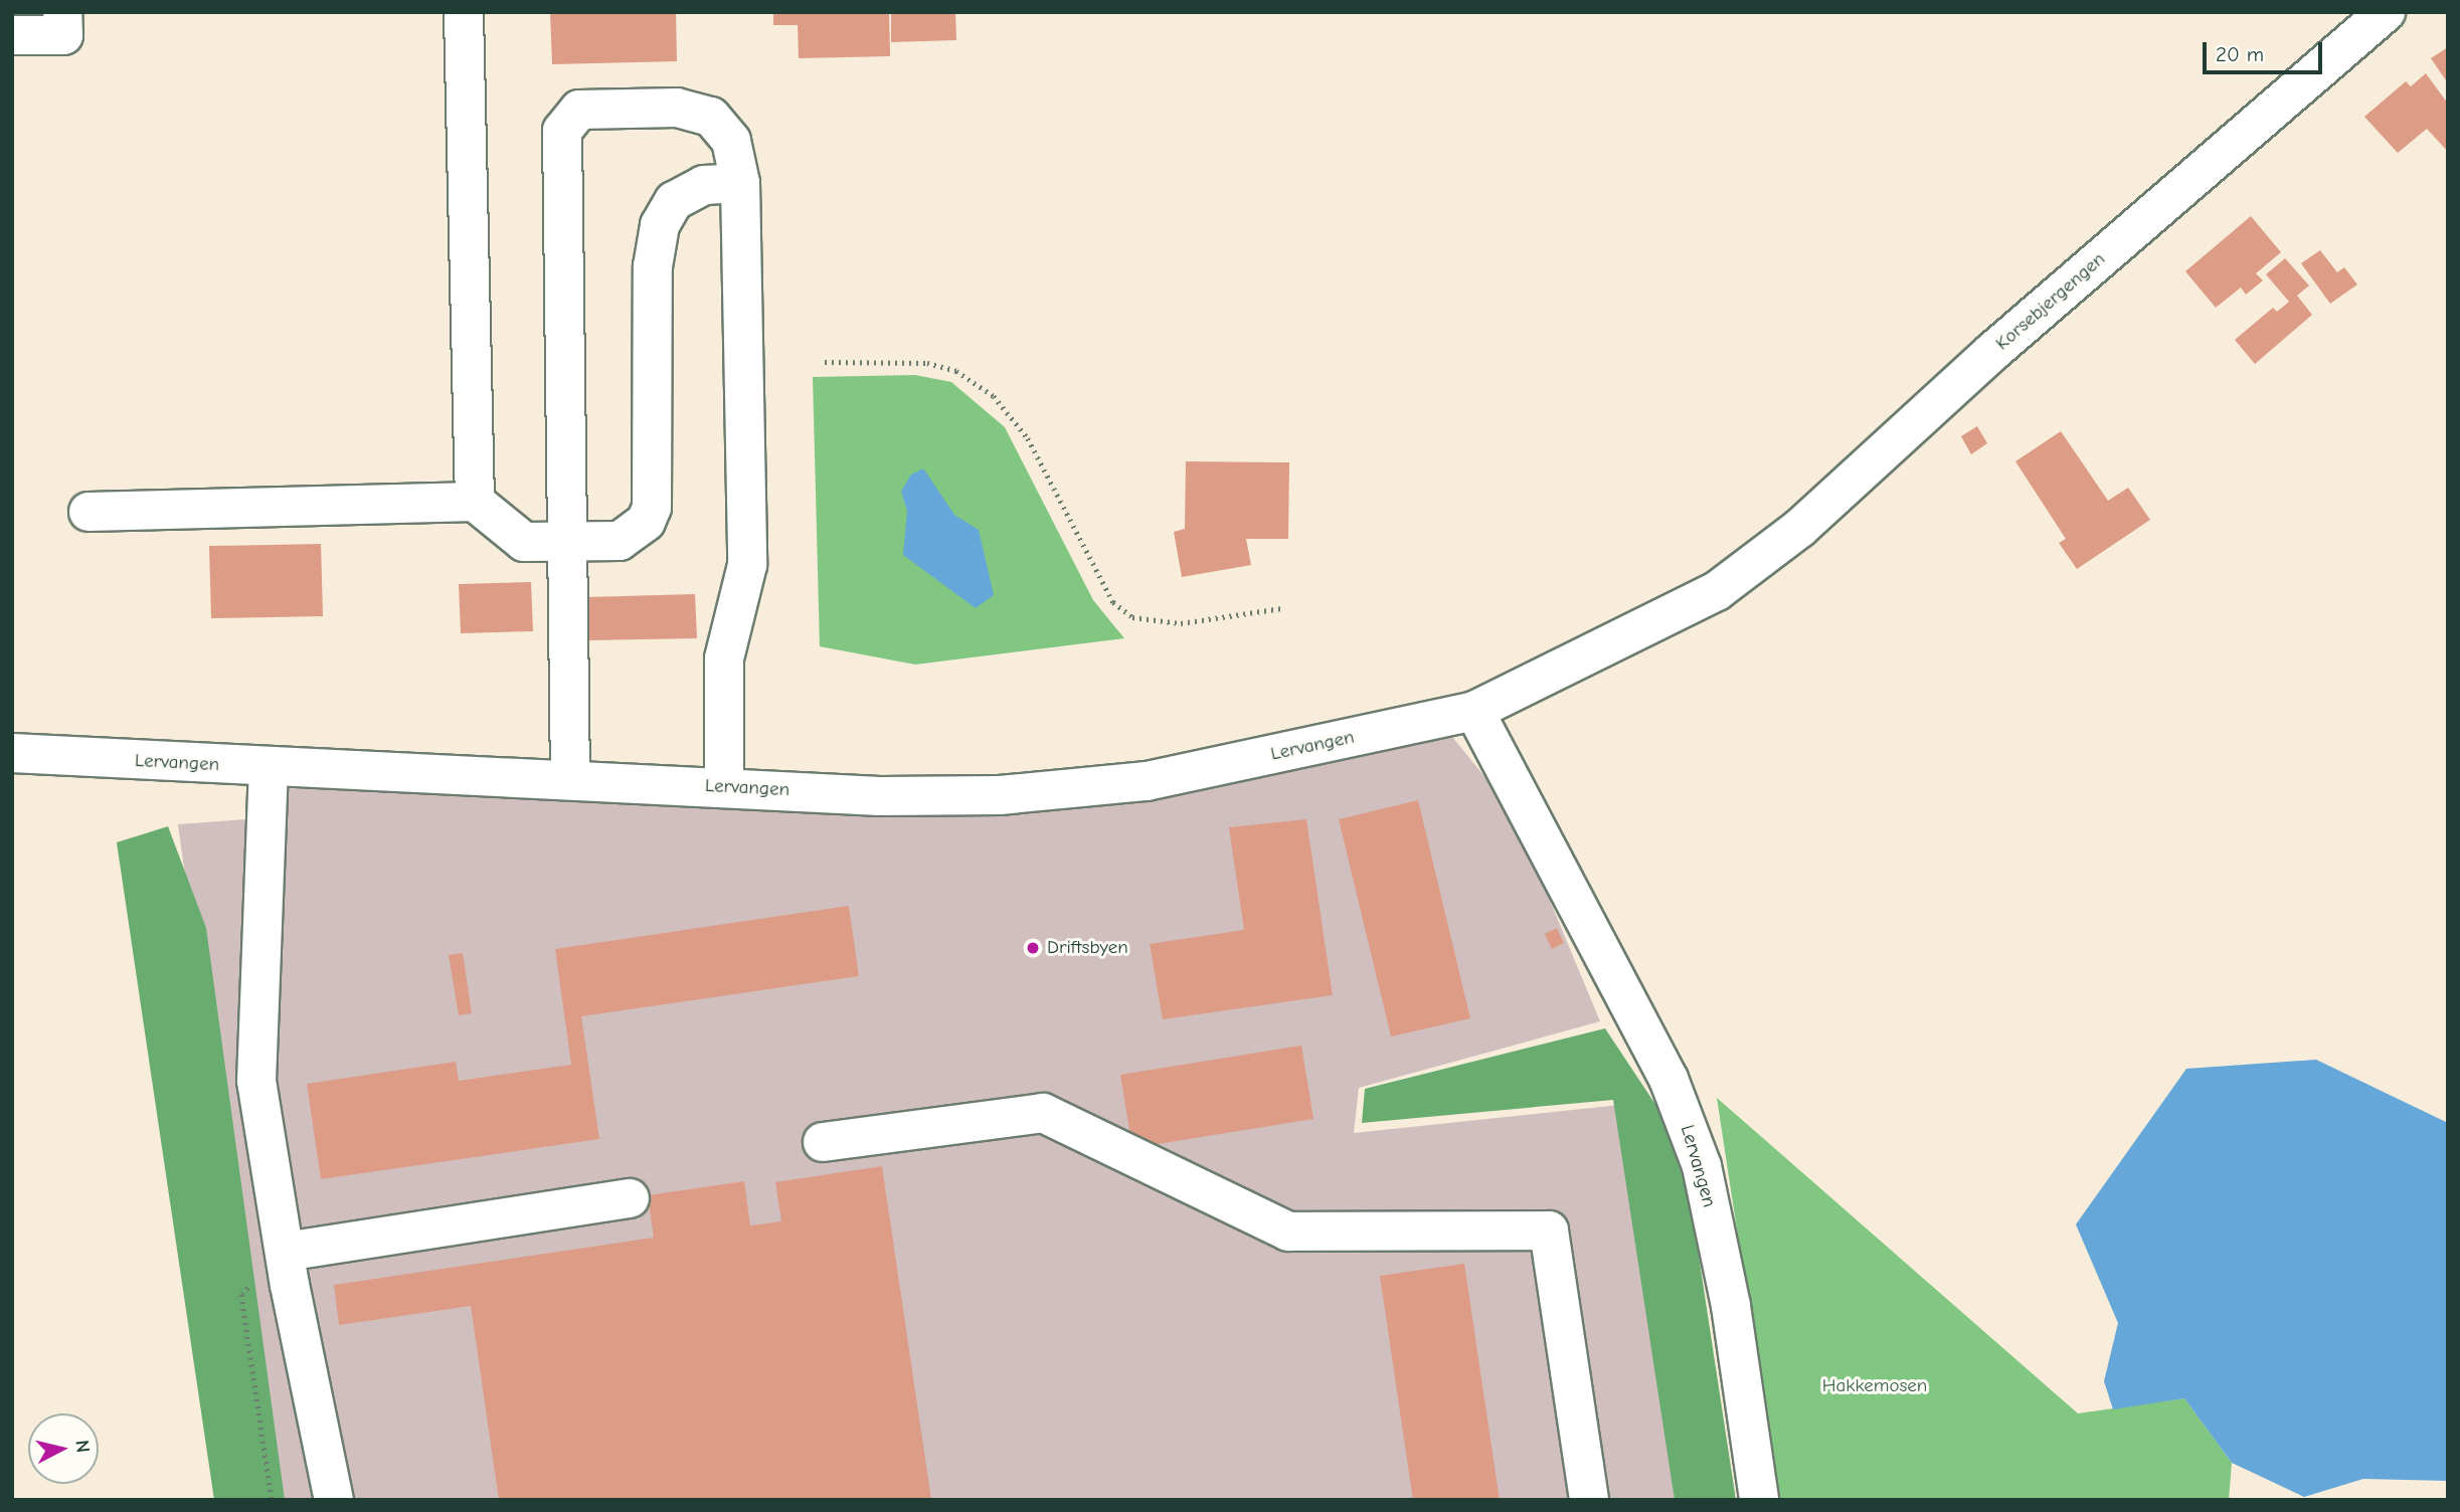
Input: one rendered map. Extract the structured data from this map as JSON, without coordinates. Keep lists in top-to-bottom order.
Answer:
{
  "streets": {
    "street": ["Korsebjergengen", "Lervangen"]
  },
  "crossings": [
    ["Korsebjergengen", "Lervangen"]
  ],
  "parks": ["Hakkemosen"],
  "places": ["Driftsbyen"],
  "scale_bar": "20 m",
  "north": "right"
}
